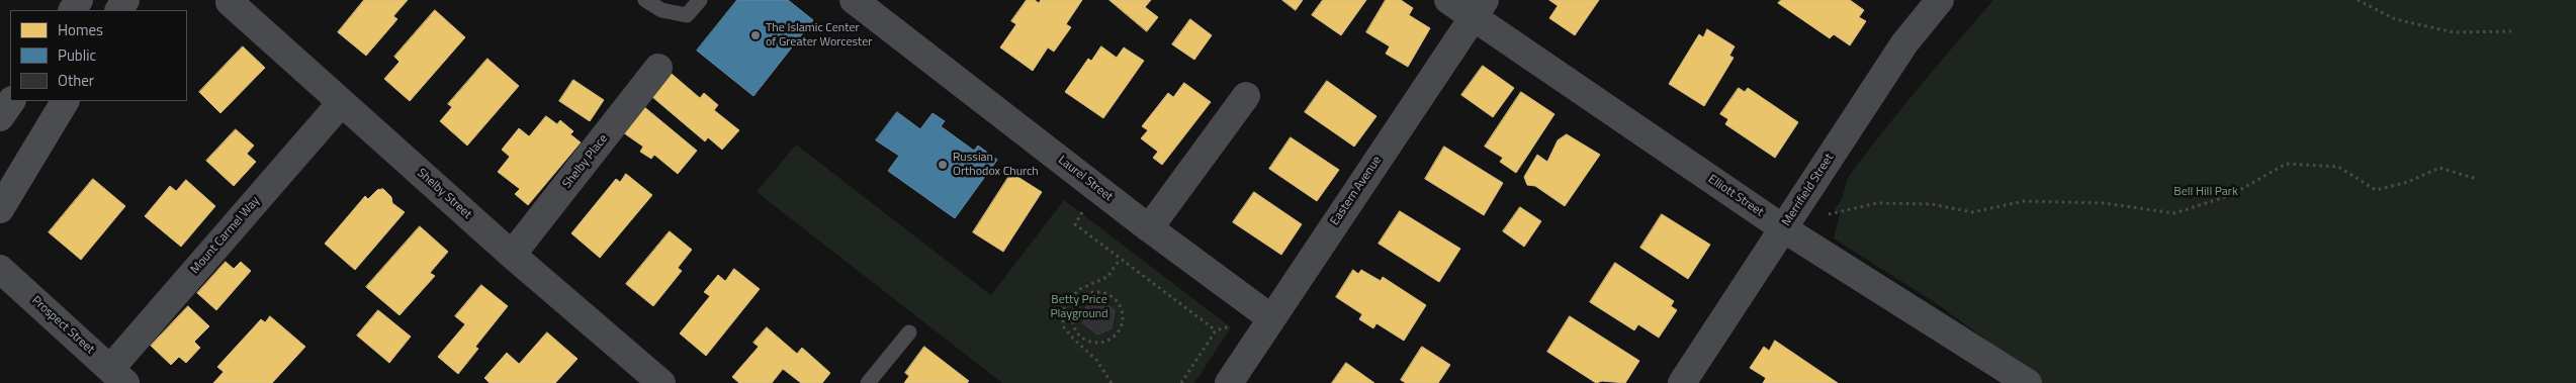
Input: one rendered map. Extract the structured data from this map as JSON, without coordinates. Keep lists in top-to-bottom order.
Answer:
{
  "streets": {
    "street": [
      "Shelby Place",
      "Laurel Street",
      "Merrifield Street",
      "Eastern Avenue",
      "Shelby Street",
      "Elliott Street",
      "Mount Carmel Way",
      "Prospect Street"
    ]
  },
  "crossings": [
    ["Shelby Place", "Shelby Street"],
    ["Laurel Street", "Eastern Avenue"],
    ["Merrifield Street", "Elliott Street"],
    ["Eastern Avenue", "Elliott Street"],
    ["Shelby Street", "Mount Carmel Way"],
    ["Mount Carmel Way", "Prospect Street"]
  ],
  "parks": ["Bell Hill Park", "Betty Price Playground"],
  "places": ["The Islamic Center of Greater Worcester", "Russian Orthodox Church"],
  "legend": ["Homes", "Public", "Other"]
}
